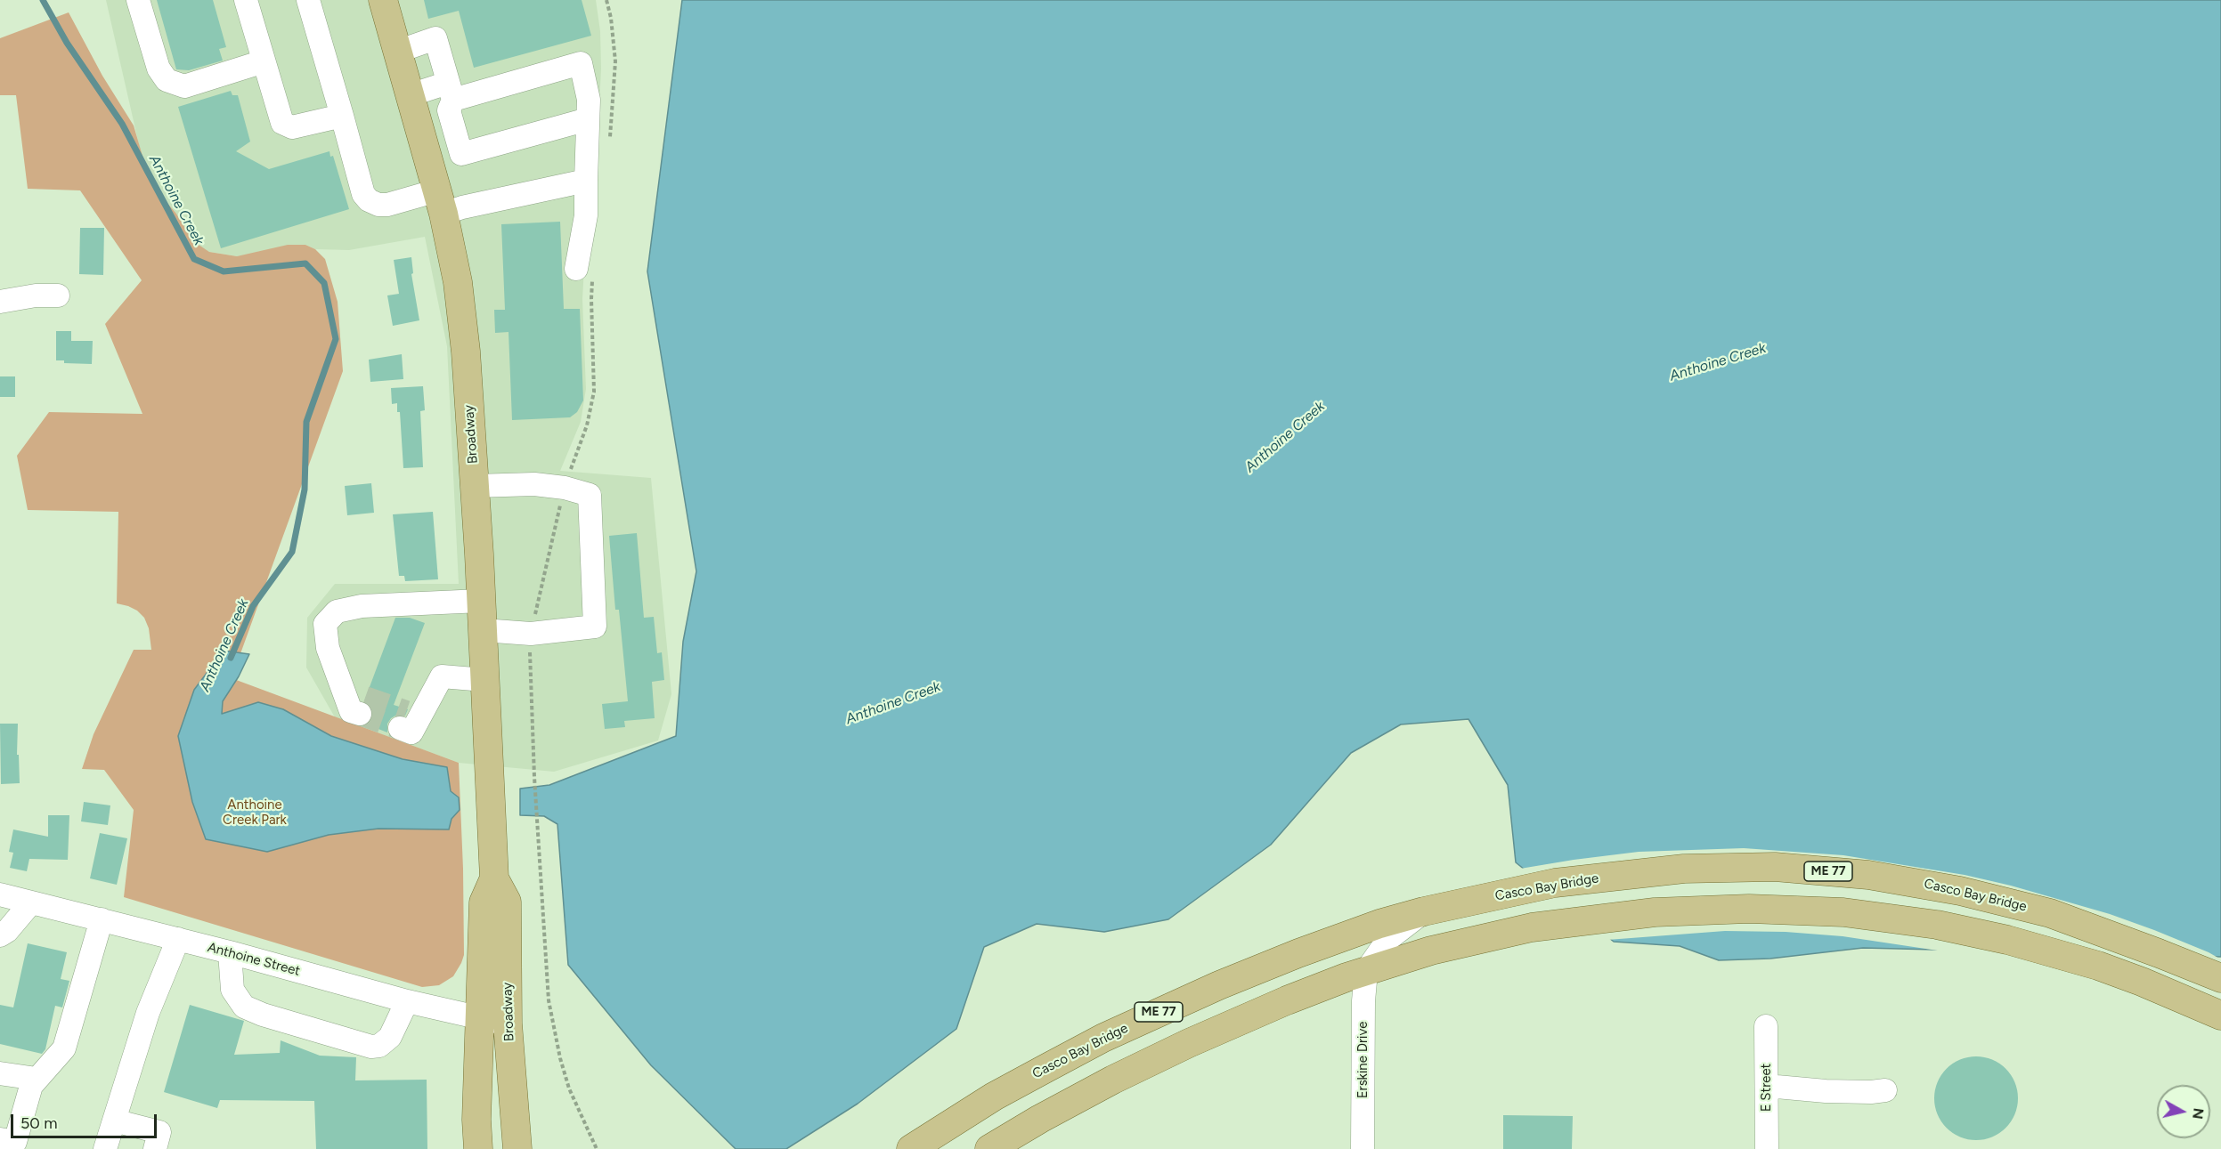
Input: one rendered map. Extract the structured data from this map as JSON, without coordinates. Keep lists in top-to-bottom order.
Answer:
{
  "streets": {
    "main road": ["Broadway", "ME 77", "Casco Bay Bridge"],
    "street": ["Anthoine Street", "Erskine Drive", "E Street"]
  },
  "crossings": [
    ["Broadway", "Anthoine Street"]
  ],
  "water": ["Anthoine Creek"],
  "parks": ["Anthoine Creek Park"],
  "scale_bar": "50 m",
  "north": "right"
}
